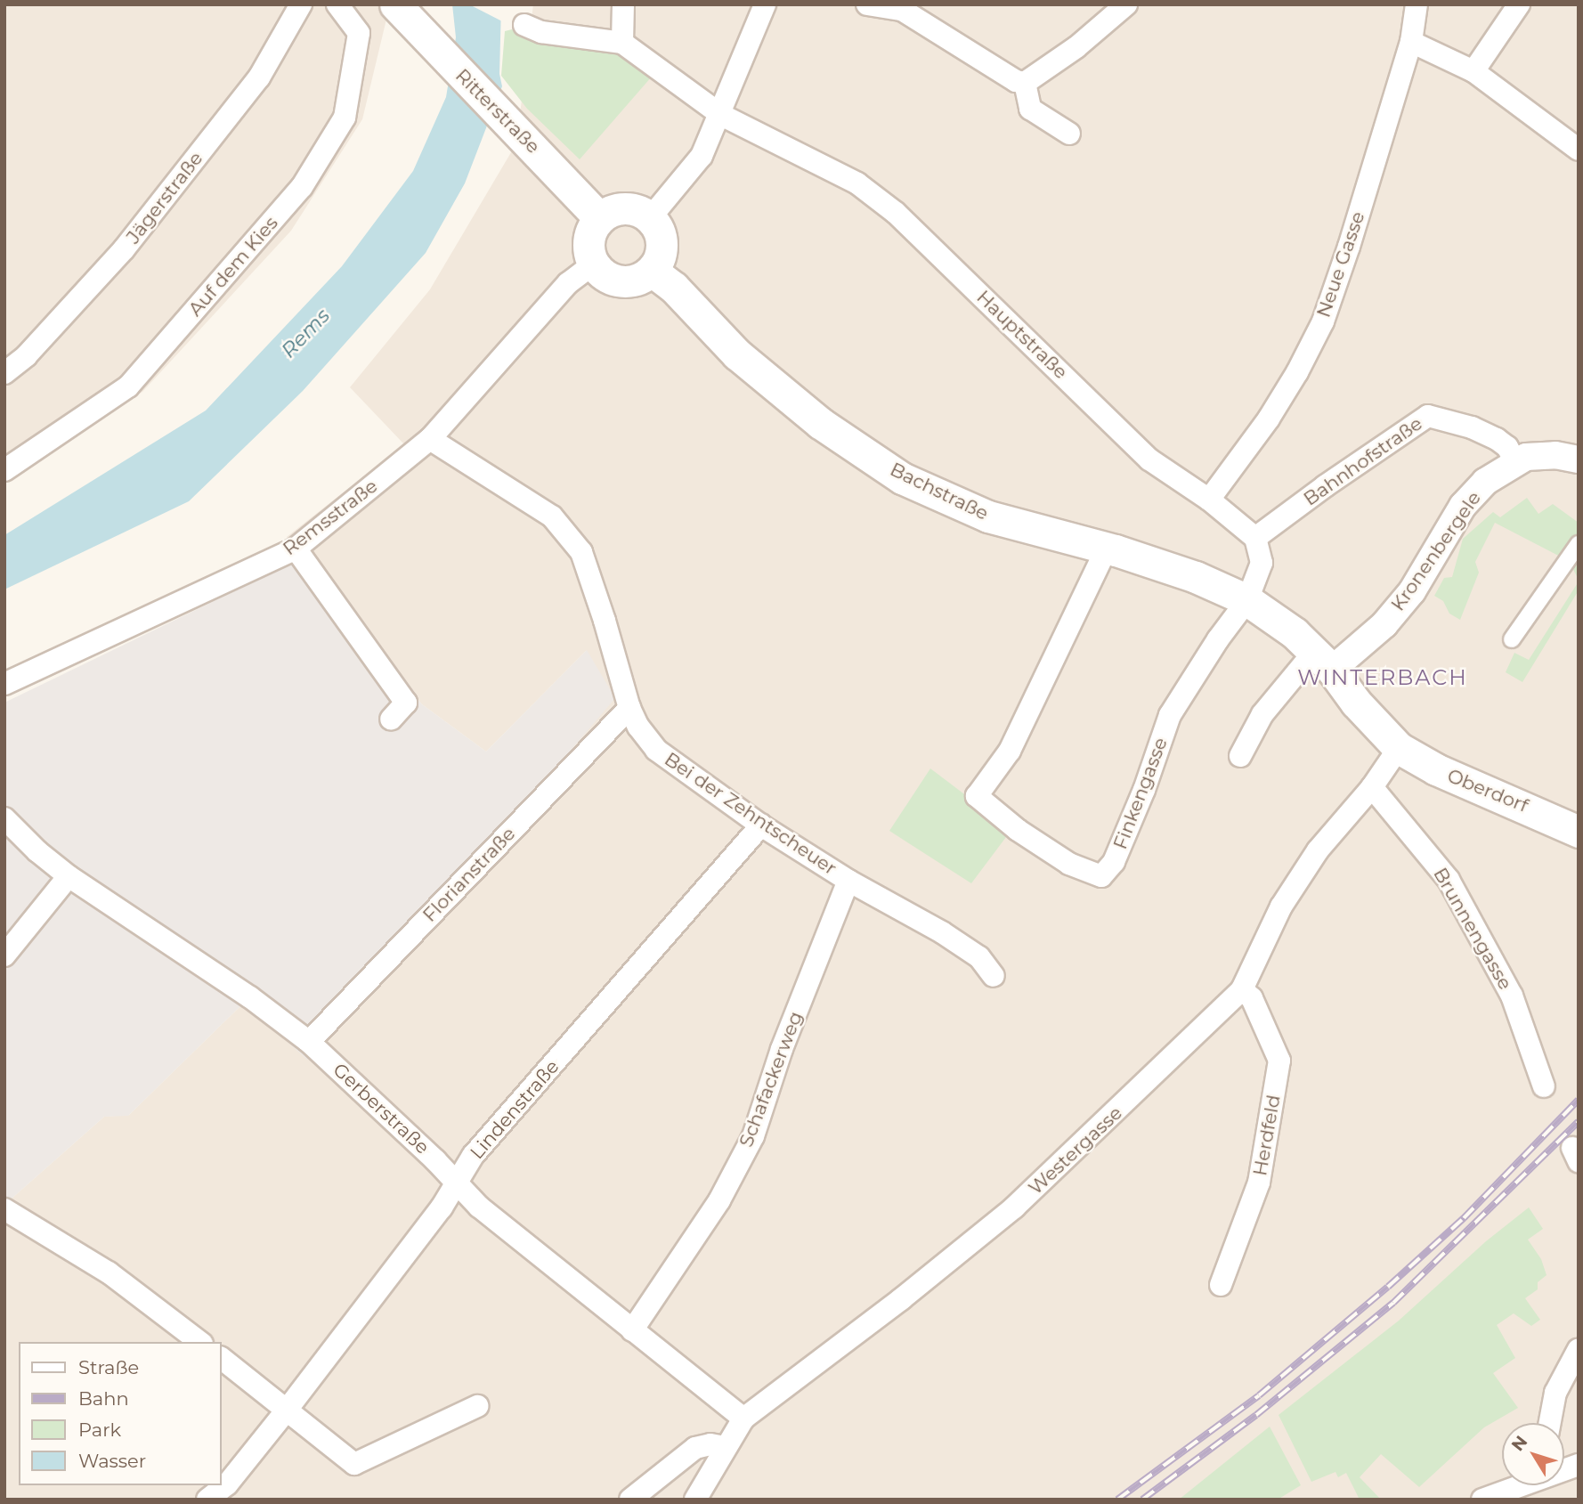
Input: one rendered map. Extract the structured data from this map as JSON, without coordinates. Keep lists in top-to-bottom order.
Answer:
{
  "streets": {
    "main road": ["Ritterstraße", "Bachstraße", "Oberdorf"],
    "street": [
      "Jägerstraße",
      "Neue Gasse",
      "Auf dem Kies",
      "Hauptstraße",
      "Bahnhofstraße",
      "Remsstraße",
      "Kronenbergele",
      "Finkengasse",
      "Bei der Zehntscheuer",
      "Florianstraße",
      "Brunnengasse",
      "Schafackerweg",
      "Gerberstraße",
      "Lindenstraße",
      "Herdfeld",
      "Westergasse"
    ]
  },
  "crossings": [
    ["Ritterstraße", "Bachstraße"],
    ["Ritterstraße", "Remsstraße"],
    ["Neue Gasse", "Hauptstraße"],
    ["Hauptstraße", "Bahnhofstraße"],
    ["Bahnhofstraße", "Kronenbergele"],
    ["Bachstraße", "Remsstraße"],
    ["Bachstraße", "Kronenbergele"],
    ["Bachstraße", "Oberdorf"],
    ["Bachstraße", "Finkengasse"],
    ["Remsstraße", "Bei der Zehntscheuer"],
    ["Kronenbergele", "Oberdorf"],
    ["Oberdorf", "Westergasse"],
    ["Bei der Zehntscheuer", "Florianstraße"],
    ["Bei der Zehntscheuer", "Schafackerweg"],
    ["Bei der Zehntscheuer", "Lindenstraße"],
    ["Florianstraße", "Gerberstraße"],
    ["Brunnengasse", "Westergasse"],
    ["Schafackerweg", "Gerberstraße"],
    ["Gerberstraße", "Lindenstraße"],
    ["Gerberstraße", "Westergasse"],
    ["Herdfeld", "Westergasse"]
  ],
  "districts": ["WINTERBACH"],
  "water": ["Rems"],
  "legend": [
    "Straße",
    "Bahn",
    "Park",
    "Wasser"
  ],
  "north": "top left"
}
